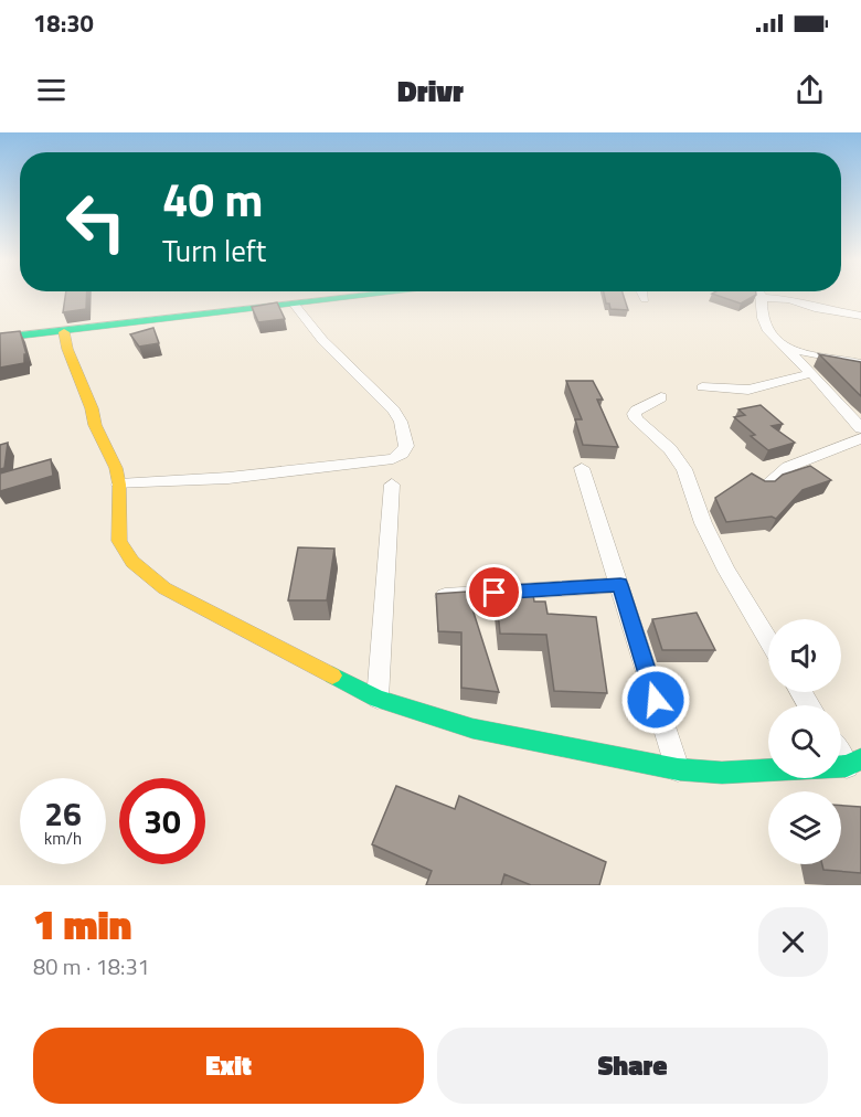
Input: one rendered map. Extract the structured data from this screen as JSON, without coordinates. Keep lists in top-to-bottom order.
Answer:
{
  "page": {
    "status": "18:30",
    "header": "Drivr",
    "turn": ["40 m", "Turn left"],
    "speed": "26 km/h",
    "limit": "30",
    "heading": ["1 min", "80 m · 18:31"],
    "buttons": ["Exit", "Share"]
  }
}
